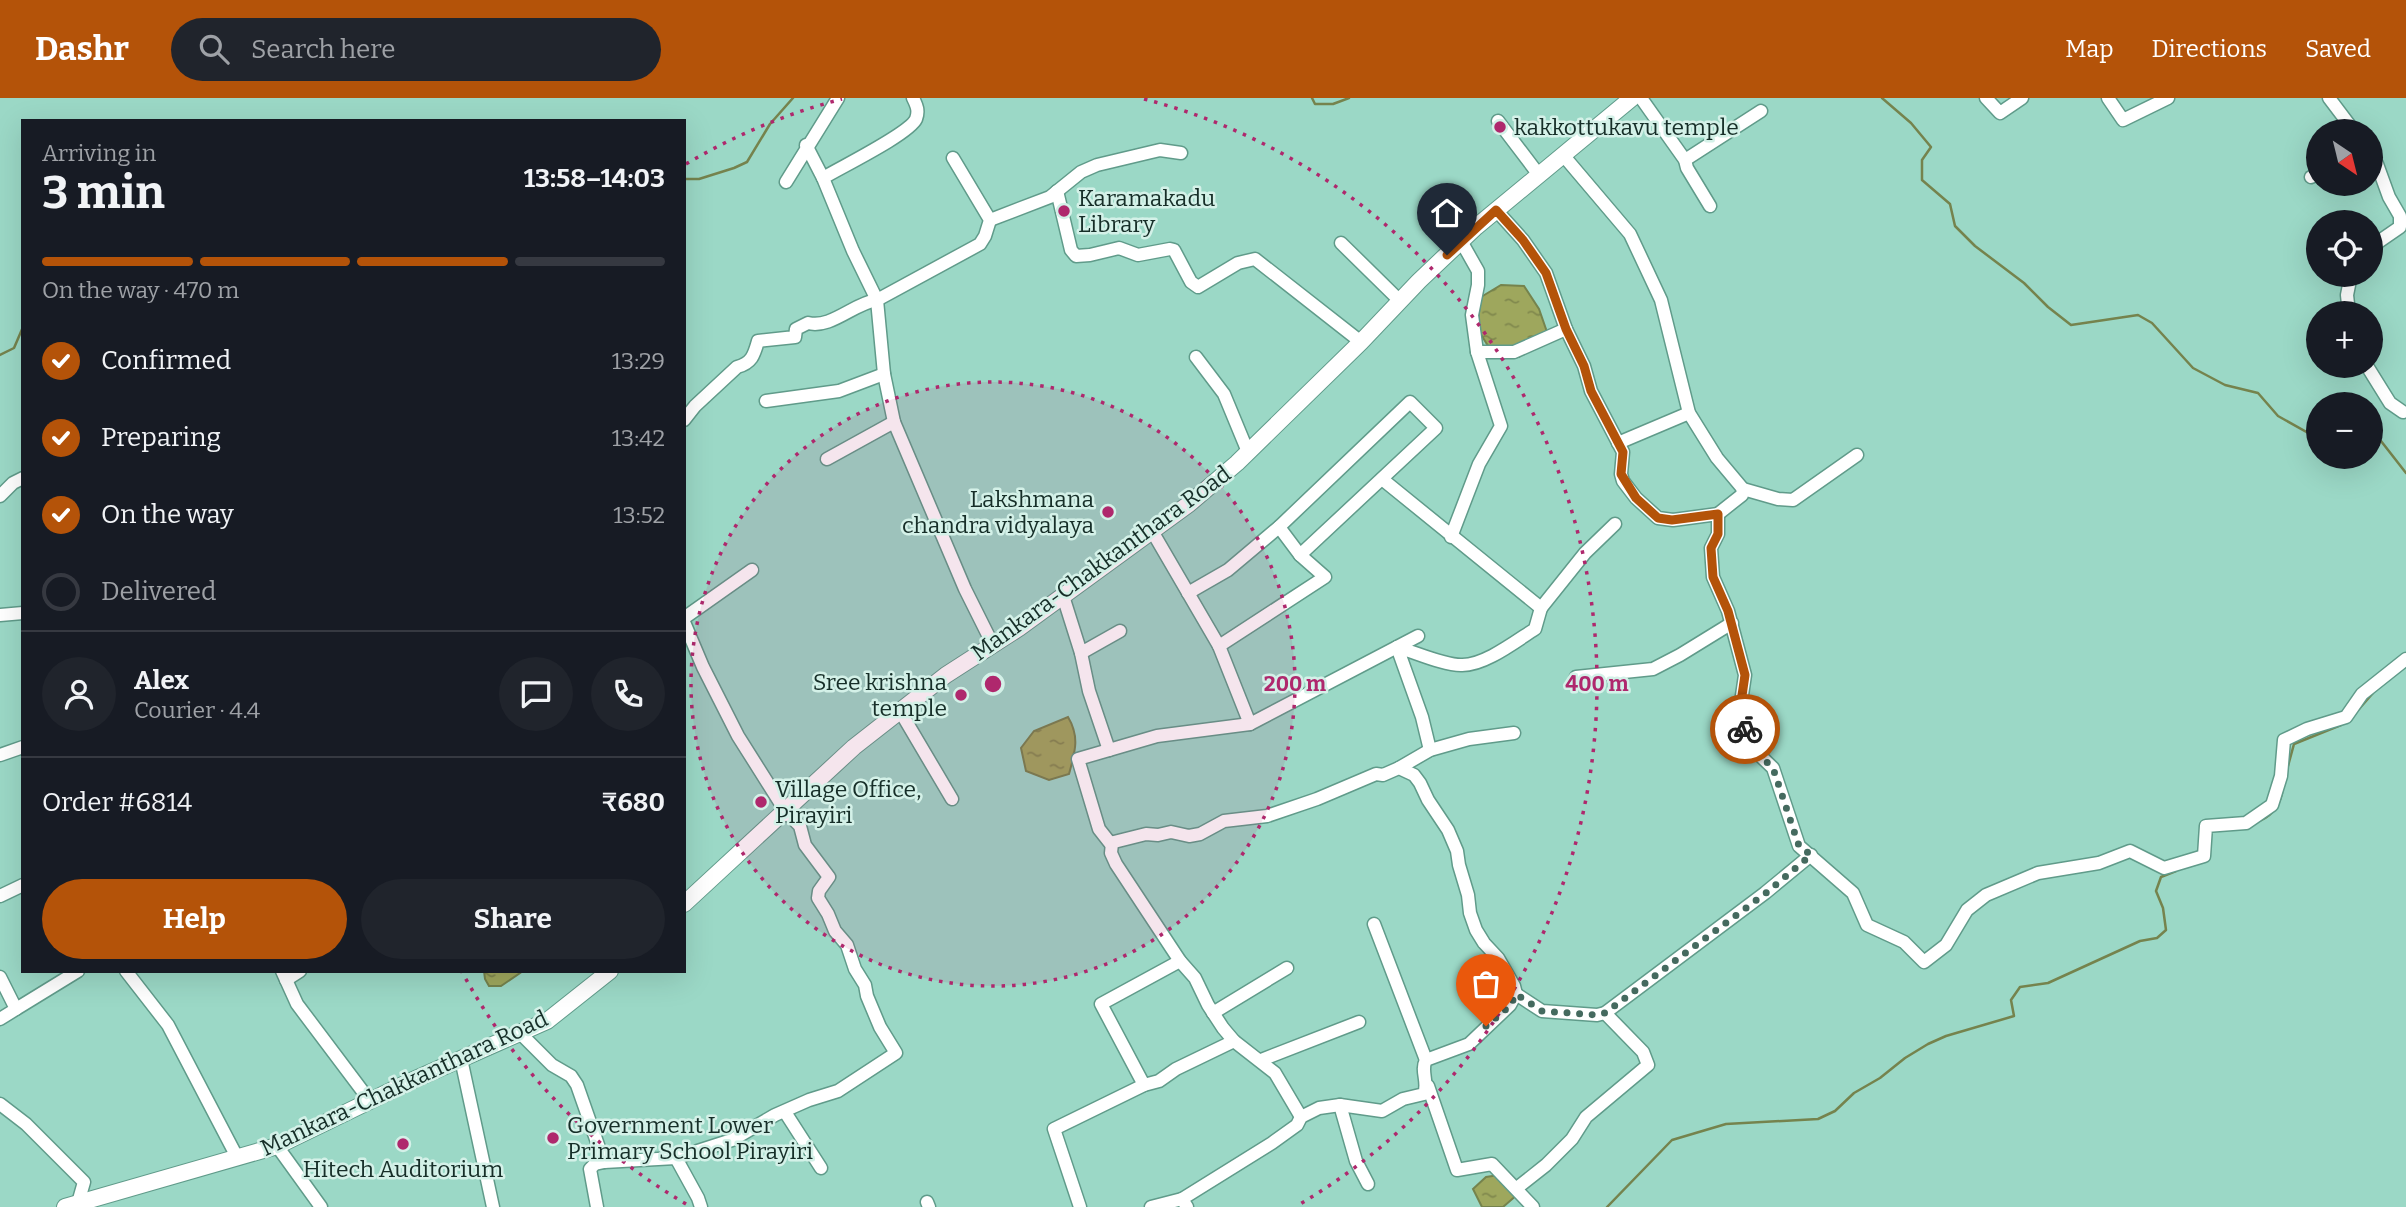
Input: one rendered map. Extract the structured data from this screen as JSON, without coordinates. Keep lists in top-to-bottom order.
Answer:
{
  "streets": {
    "main road": ["Mankara-Chakkanthara Road"]
  },
  "places": [
    "kakkottukavu temple",
    "Karamakadu Library",
    "Lakshmana chandra vidyalaya",
    "Sree krishna temple",
    "Village Office, Pirayiri",
    "Government Lower Primary School Pirayiri",
    "Hitech Auditorium"
  ],
  "north": "bottom right",
  "page": {
    "header": "Dashr",
    "search": "Search here",
    "nav": ["Map", "Directions", "Saved"],
    "map_buttons": ["+", "−"],
    "heading": ["3 min", "Arriving in", "13:58–14:03"],
    "panel": [
      "Alex",
      "Courier · 4.4",
      "Order #6814",
      "₹680"
    ],
    "bar": "On the way · 470 m",
    "list": [
      ["Confirmed", "13:29"],
      ["Preparing", "13:42"],
      ["On the way", "13:52"],
      "Delivered"
    ],
    "buttons": ["Help", "Share"]
  },
  "rings": ["200 m", "400 m"]
}
